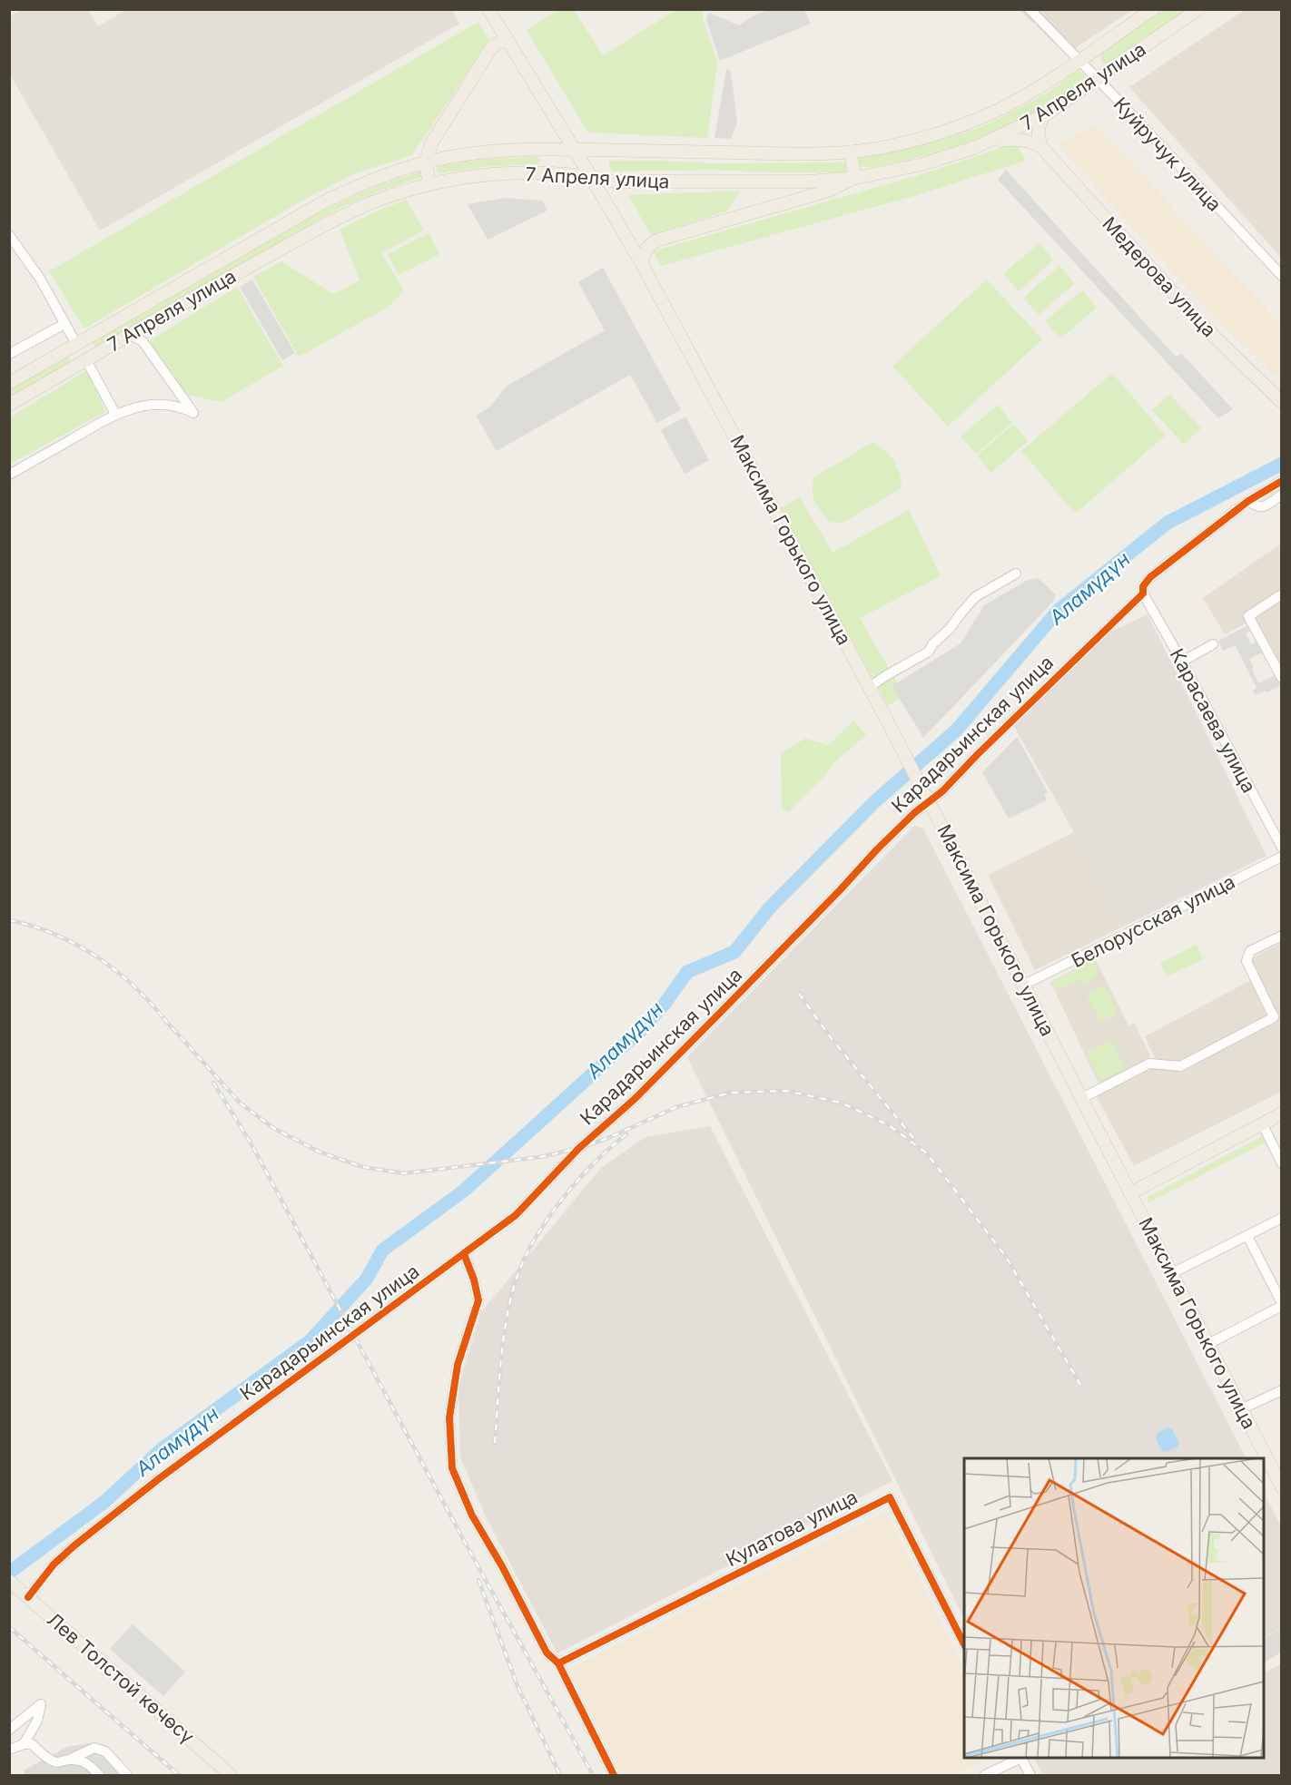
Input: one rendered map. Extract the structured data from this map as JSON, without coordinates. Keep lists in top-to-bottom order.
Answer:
{
  "streets": {
    "main road": [
      "7 Апреля улица",
      "Медерова улица",
      "Максима Горького улица",
      "Лев Толстой көчөсү"
    ],
    "street": [
      "Куйручук улица",
      "Карасаева улица",
      "Карадарьинская улица",
      "Белорусская улица",
      "Кулатова улица"
    ]
  },
  "crossings": [
    ["7 Апреля улица", "Куйручук улица"],
    ["7 Апреля улица", "Максима Горького улица"],
    ["Максима Горького улица", "Карадарьинская улица"],
    ["Максима Горького улица", "Белорусская улица"],
    ["Карасаева улица", "Карадарьинская улица"],
    ["Карадарьинская улица", "Лев Толстой көчөсү"]
  ],
  "water": ["Аламүдүн"]
}
